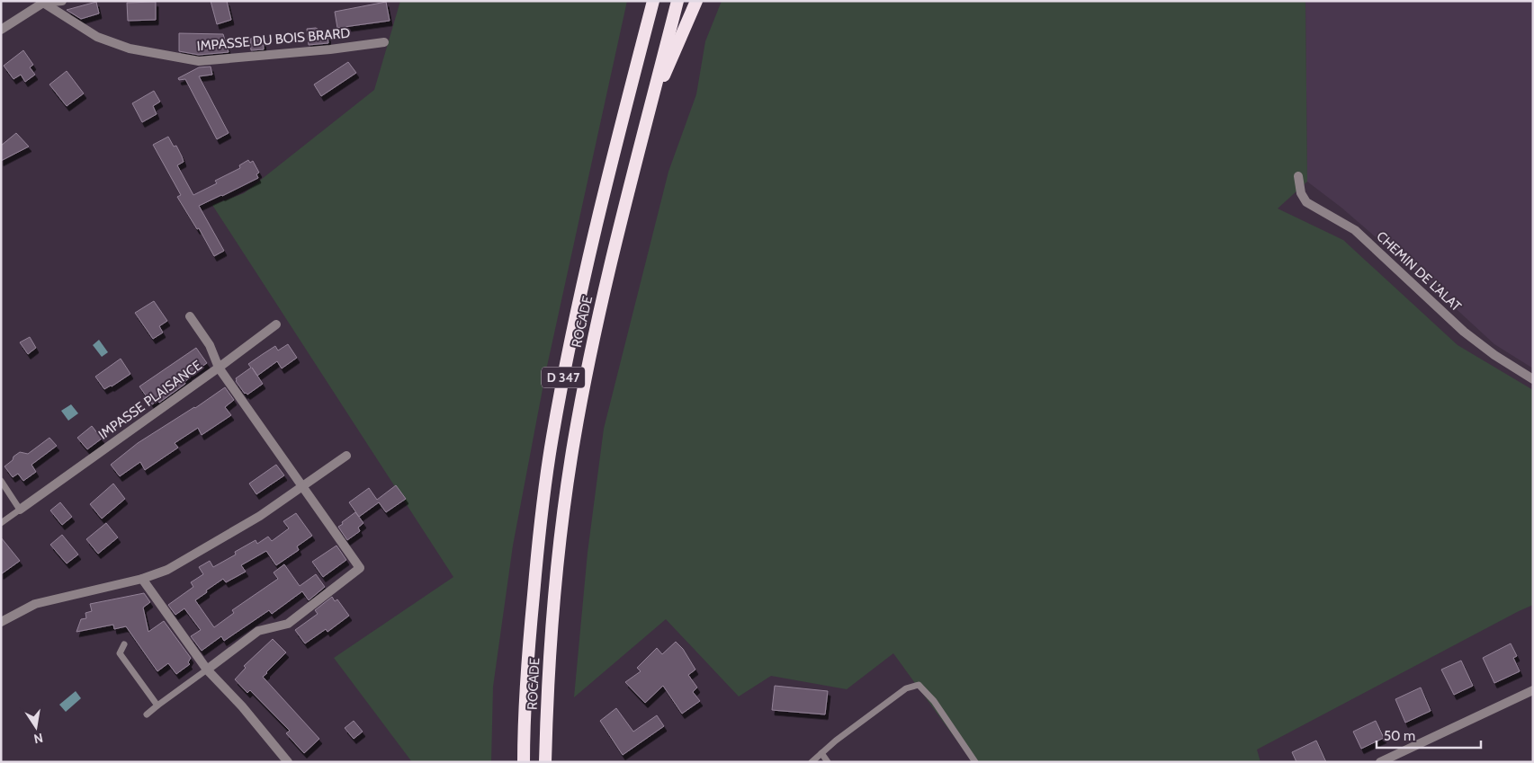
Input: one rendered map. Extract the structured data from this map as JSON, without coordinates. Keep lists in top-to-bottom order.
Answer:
{
  "streets": {
    "highway": ["ROCADE", "D 347"],
    "street": ["IMPASSE DU BOIS BRARD", "CHEMIN DE L'ALAT", "IMPASSE PLAISANCE"]
  },
  "scale_bar": "50 m",
  "north": "bottom"
}
